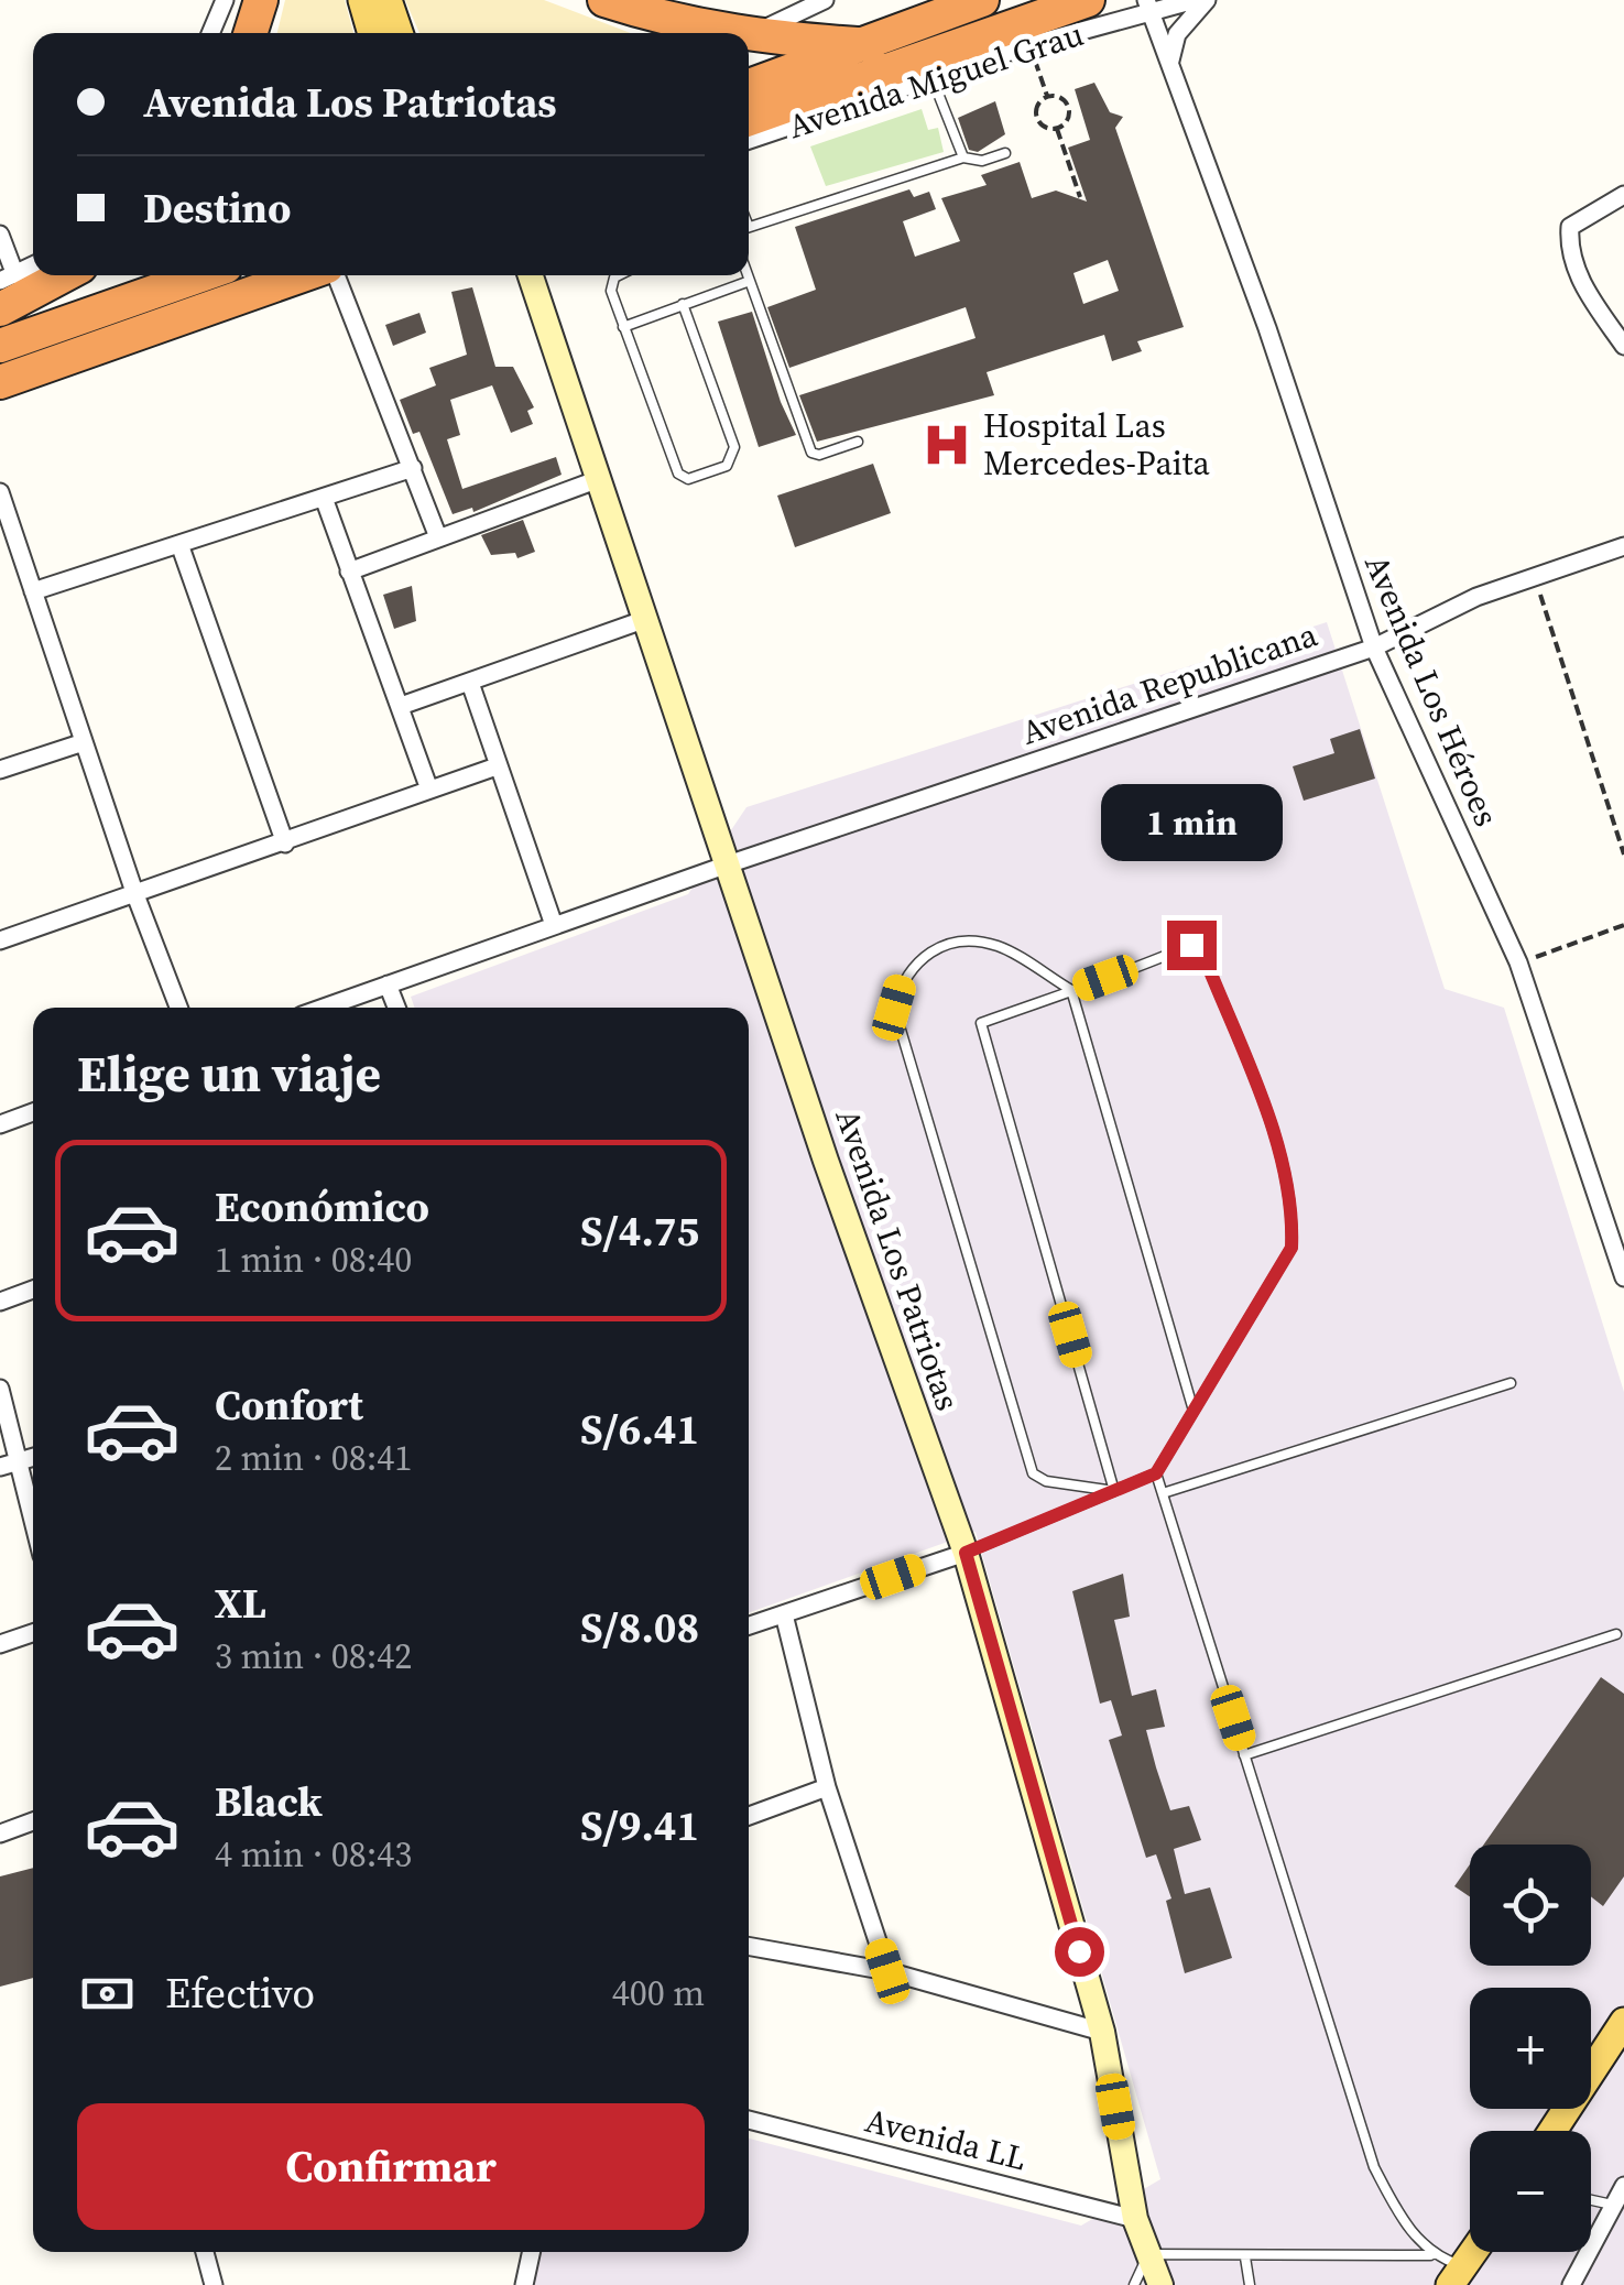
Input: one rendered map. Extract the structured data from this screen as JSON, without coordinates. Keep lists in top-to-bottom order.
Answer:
{
  "streets": {
    "highway": ["Avenida Miguel Grau"],
    "street": [
      "Avenida Republicana",
      "Avenida Los Héroes",
      "Avenida Los Patriotas",
      "Avenida LL"
    ]
  },
  "crossings": [
    ["Avenida Miguel Grau", "Avenida Los Héroes"],
    ["Avenida Republicana", "Avenida Los Héroes"],
    ["Avenida Republicana", "Avenida Los Patriotas"],
    ["Avenida Los Patriotas", "Avenida LL"]
  ],
  "places": {
    "hospital": ["Hospital Las Mercedes-Paita"]
  },
  "page": {
    "banner": ["Avenida Los Patriotas", "Destino"],
    "bubble": "1 min",
    "heading": "Elige un viaje",
    "list": [
      {
        "name": "Económico",
        "note": "1 min · 08:40",
        "value": "S/4.75"
      },
      {
        "name": "Confort",
        "note": "2 min · 08:41",
        "value": "S/6.41"
      },
      {
        "name": "XL",
        "note": "3 min · 08:42",
        "value": "S/8.08"
      },
      {
        "name": "Black",
        "note": "4 min · 08:43",
        "value": "S/9.41"
      }
    ],
    "map_buttons": ["+", "−"],
    "pay": ["Efectivo", "400 m"],
    "buttons": "Confirmar"
  }
}
